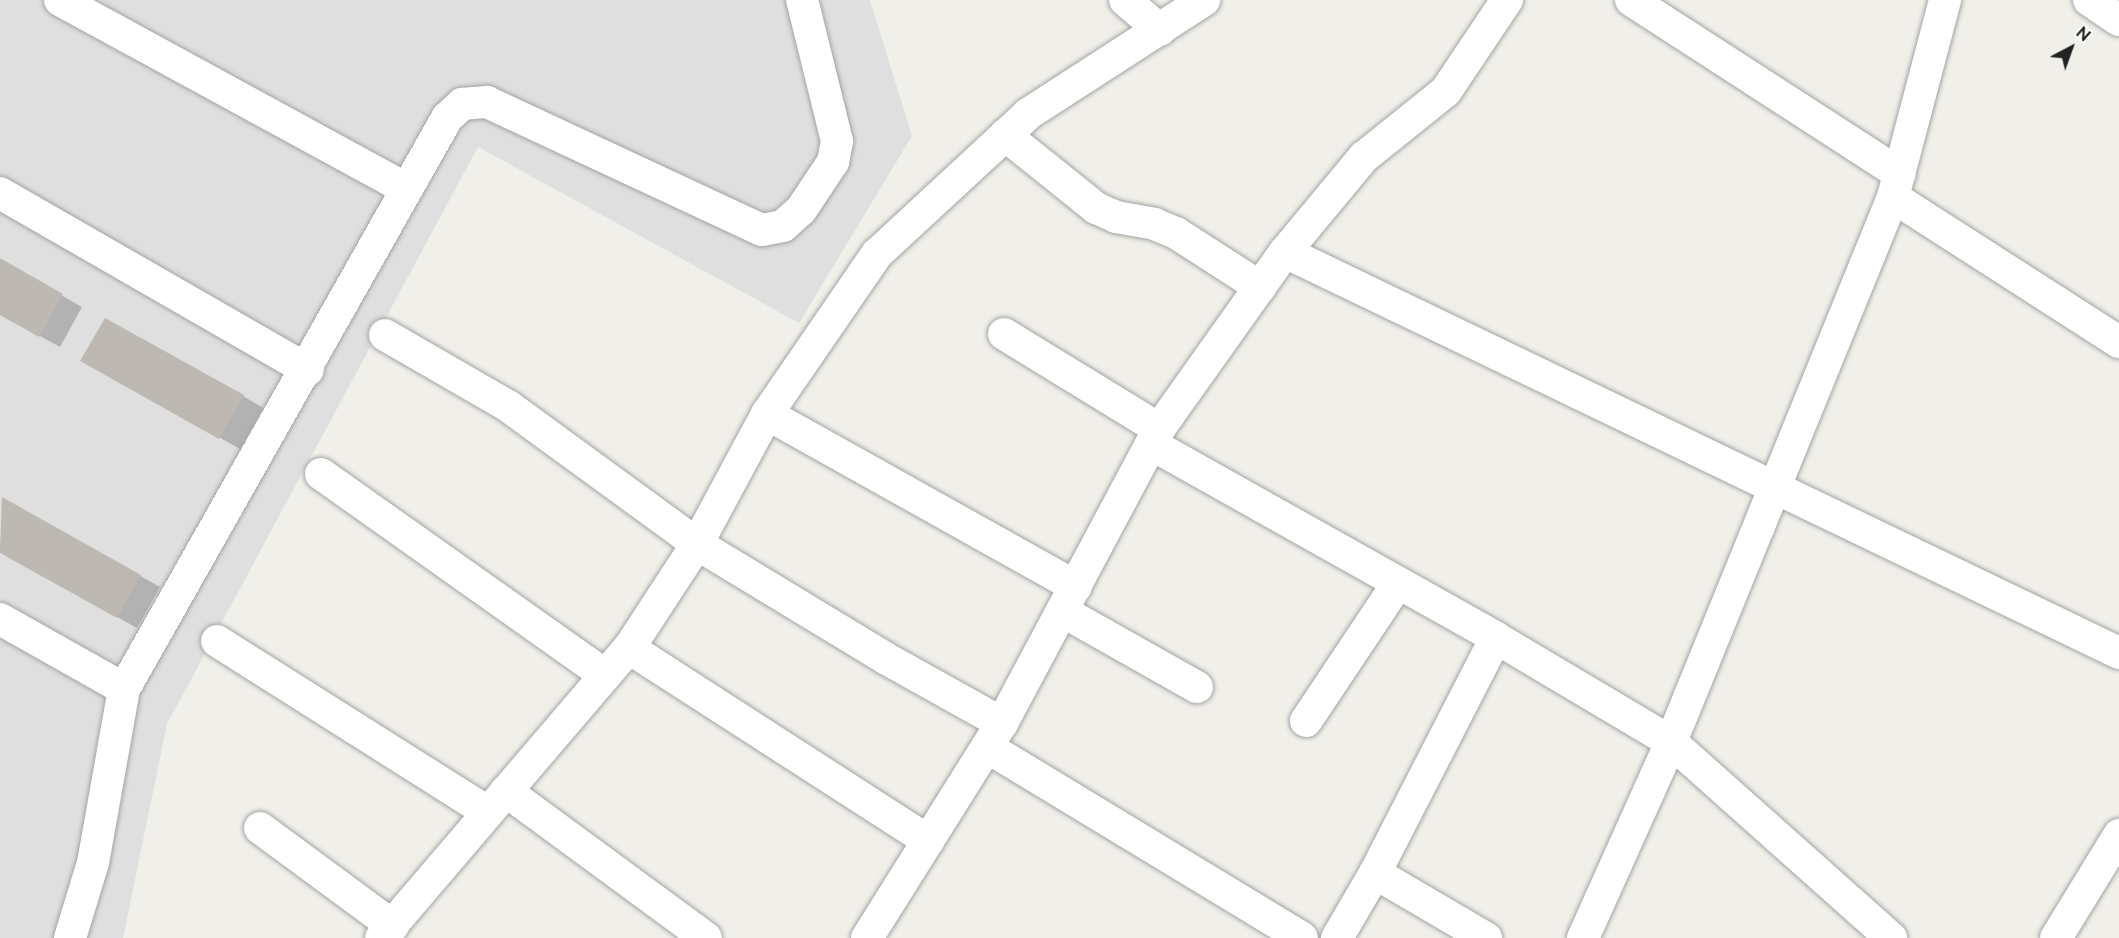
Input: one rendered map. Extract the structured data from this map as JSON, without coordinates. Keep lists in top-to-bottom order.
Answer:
{
  "north": "top right"
}
